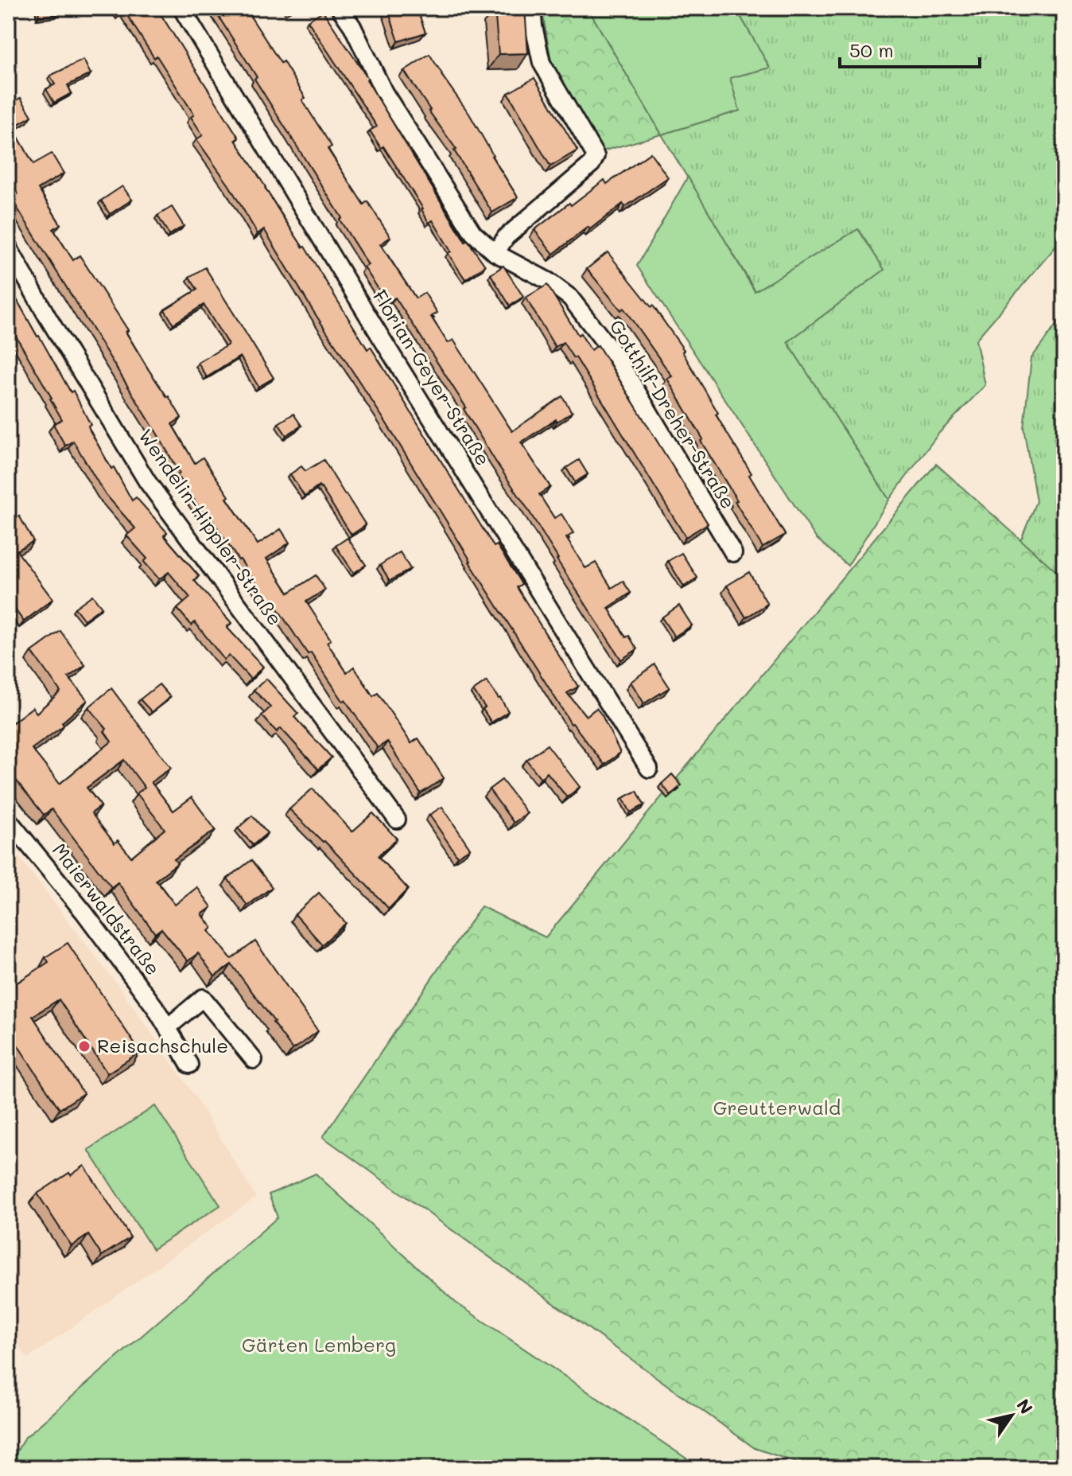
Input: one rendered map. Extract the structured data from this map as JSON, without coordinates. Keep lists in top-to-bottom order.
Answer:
{
  "streets": {
    "street": [
      "Florian-Geyer-Straße",
      "Gotthilf-Dreher-Straße",
      "Wendelin-Hippler-Straße",
      "Maierwaldstraße"
    ]
  },
  "parks": ["Greutterwald", "Gärten Lemberg"],
  "places": ["Reisachschule"],
  "scale_bar": "50 m",
  "north": "top right"
}
